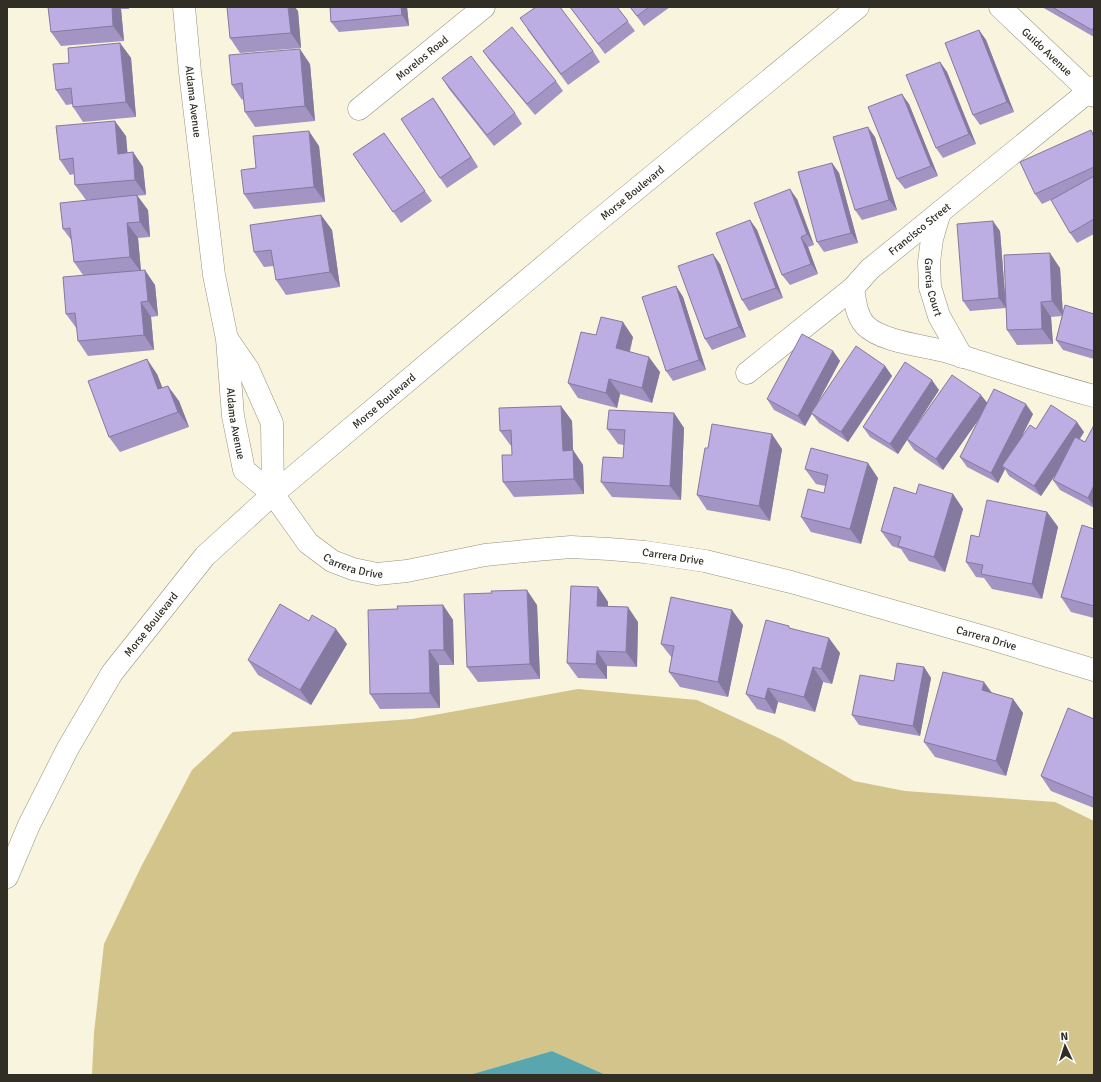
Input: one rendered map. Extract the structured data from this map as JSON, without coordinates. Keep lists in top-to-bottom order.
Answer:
{
  "streets": {
    "street": [
      "Guido Avenue",
      "Morelos Road",
      "Aldama Avenue",
      "Morse Boulevard",
      "Francisco Street",
      "Garcia Court",
      "Carrera Drive"
    ]
  },
  "crossings": [
    ["Guido Avenue", "Francisco Street"],
    ["Aldama Avenue", "Morse Boulevard"],
    ["Aldama Avenue", "Carrera Drive"],
    ["Morse Boulevard", "Carrera Drive"],
    ["Francisco Street", "Garcia Court"]
  ],
  "north": "top"
}
